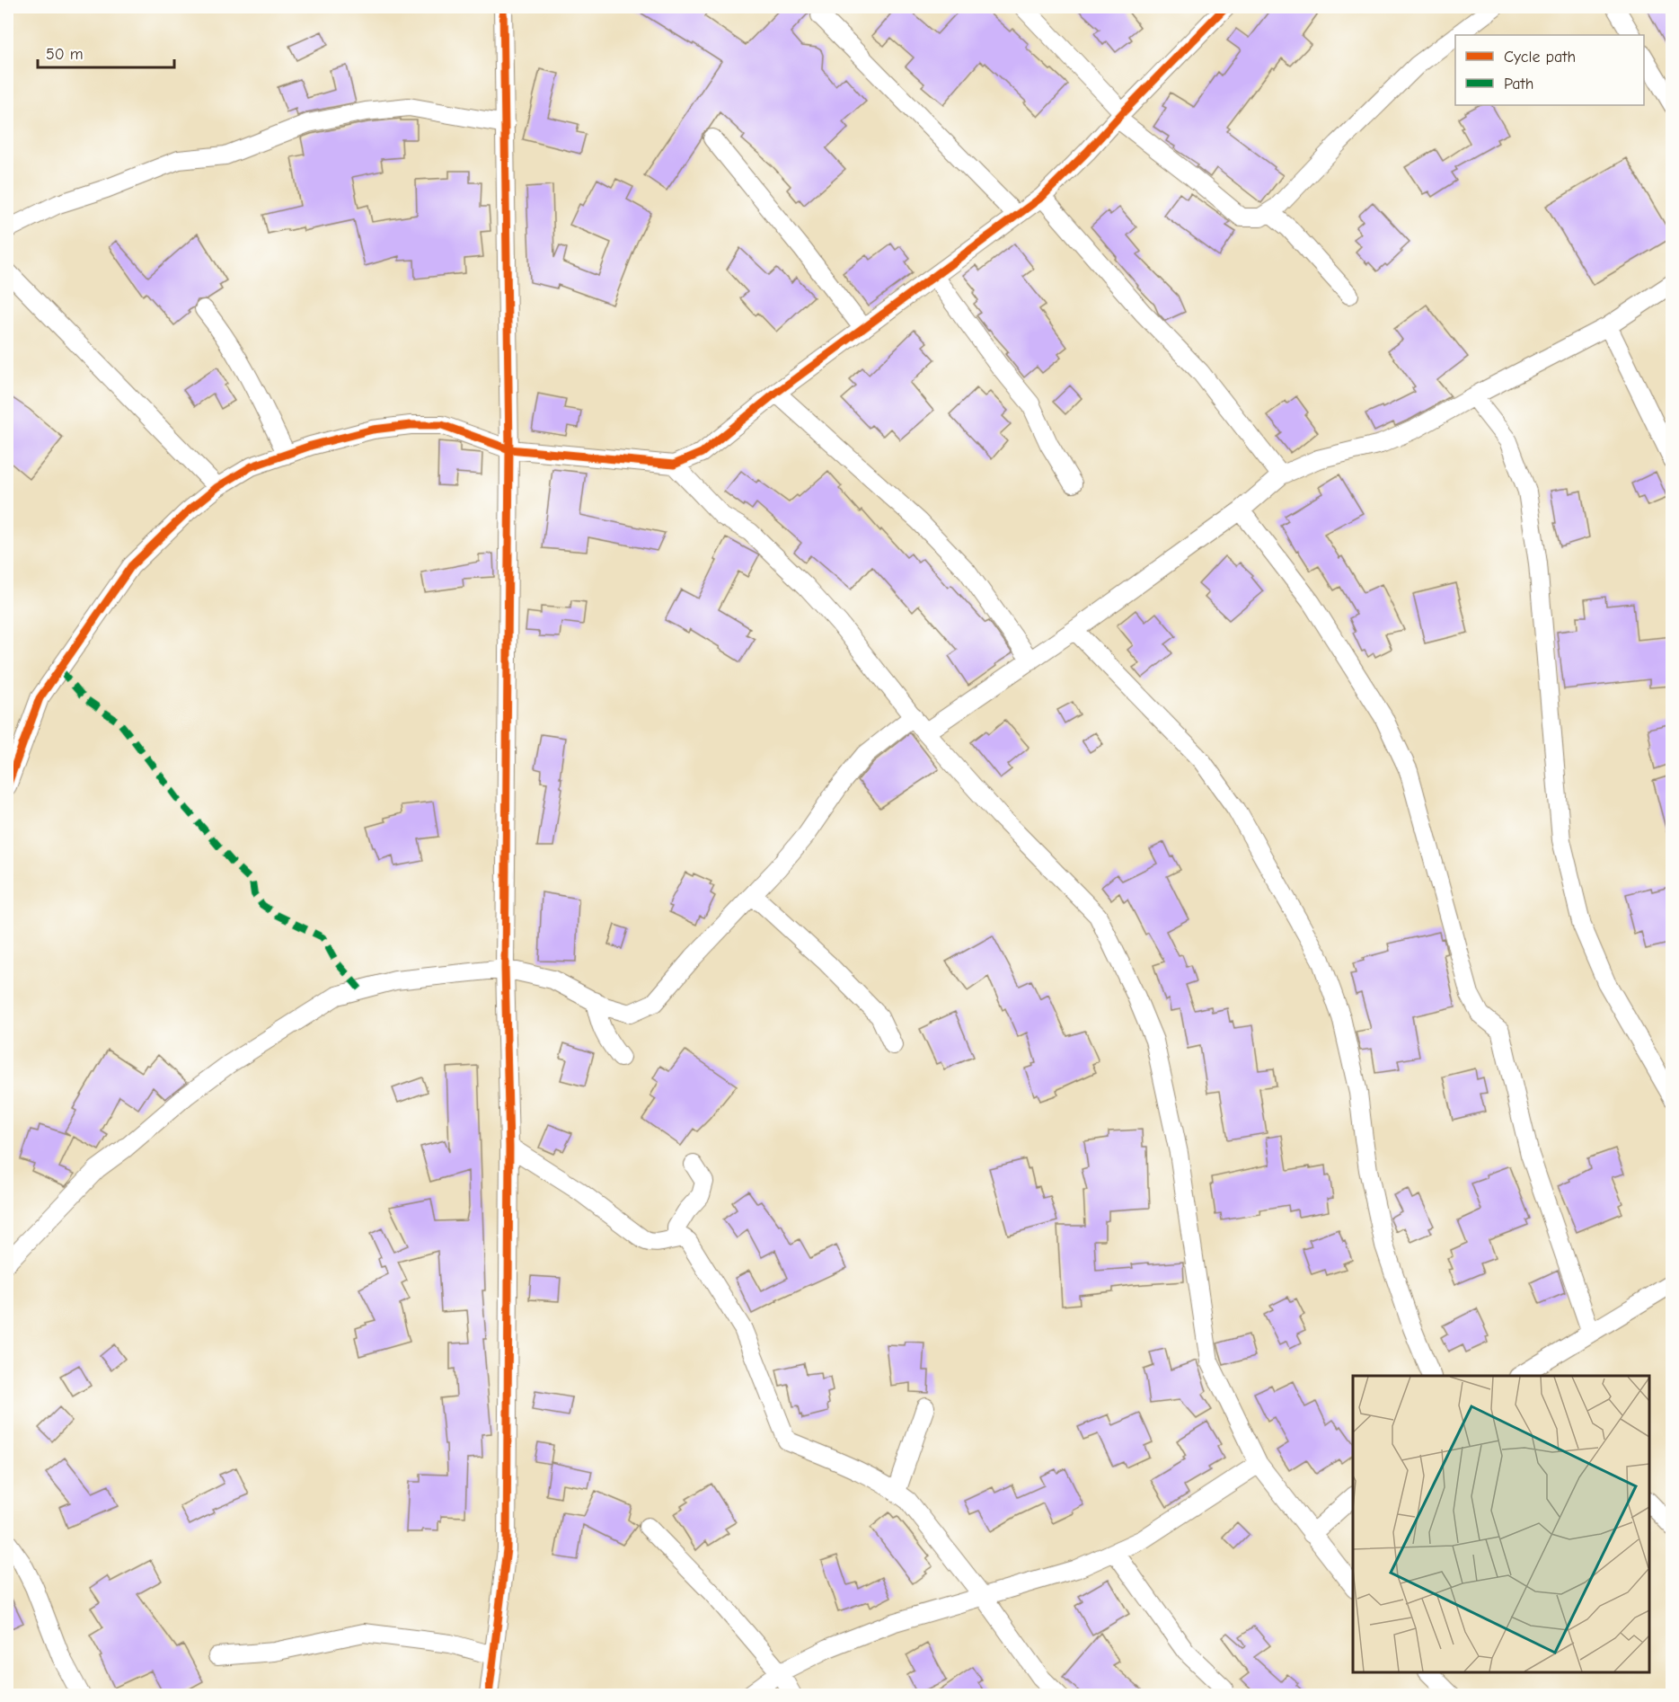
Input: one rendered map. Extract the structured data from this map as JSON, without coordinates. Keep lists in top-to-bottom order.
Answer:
{
  "legend": ["Cycle path", "Path"],
  "scale_bar": "50 m"
}
